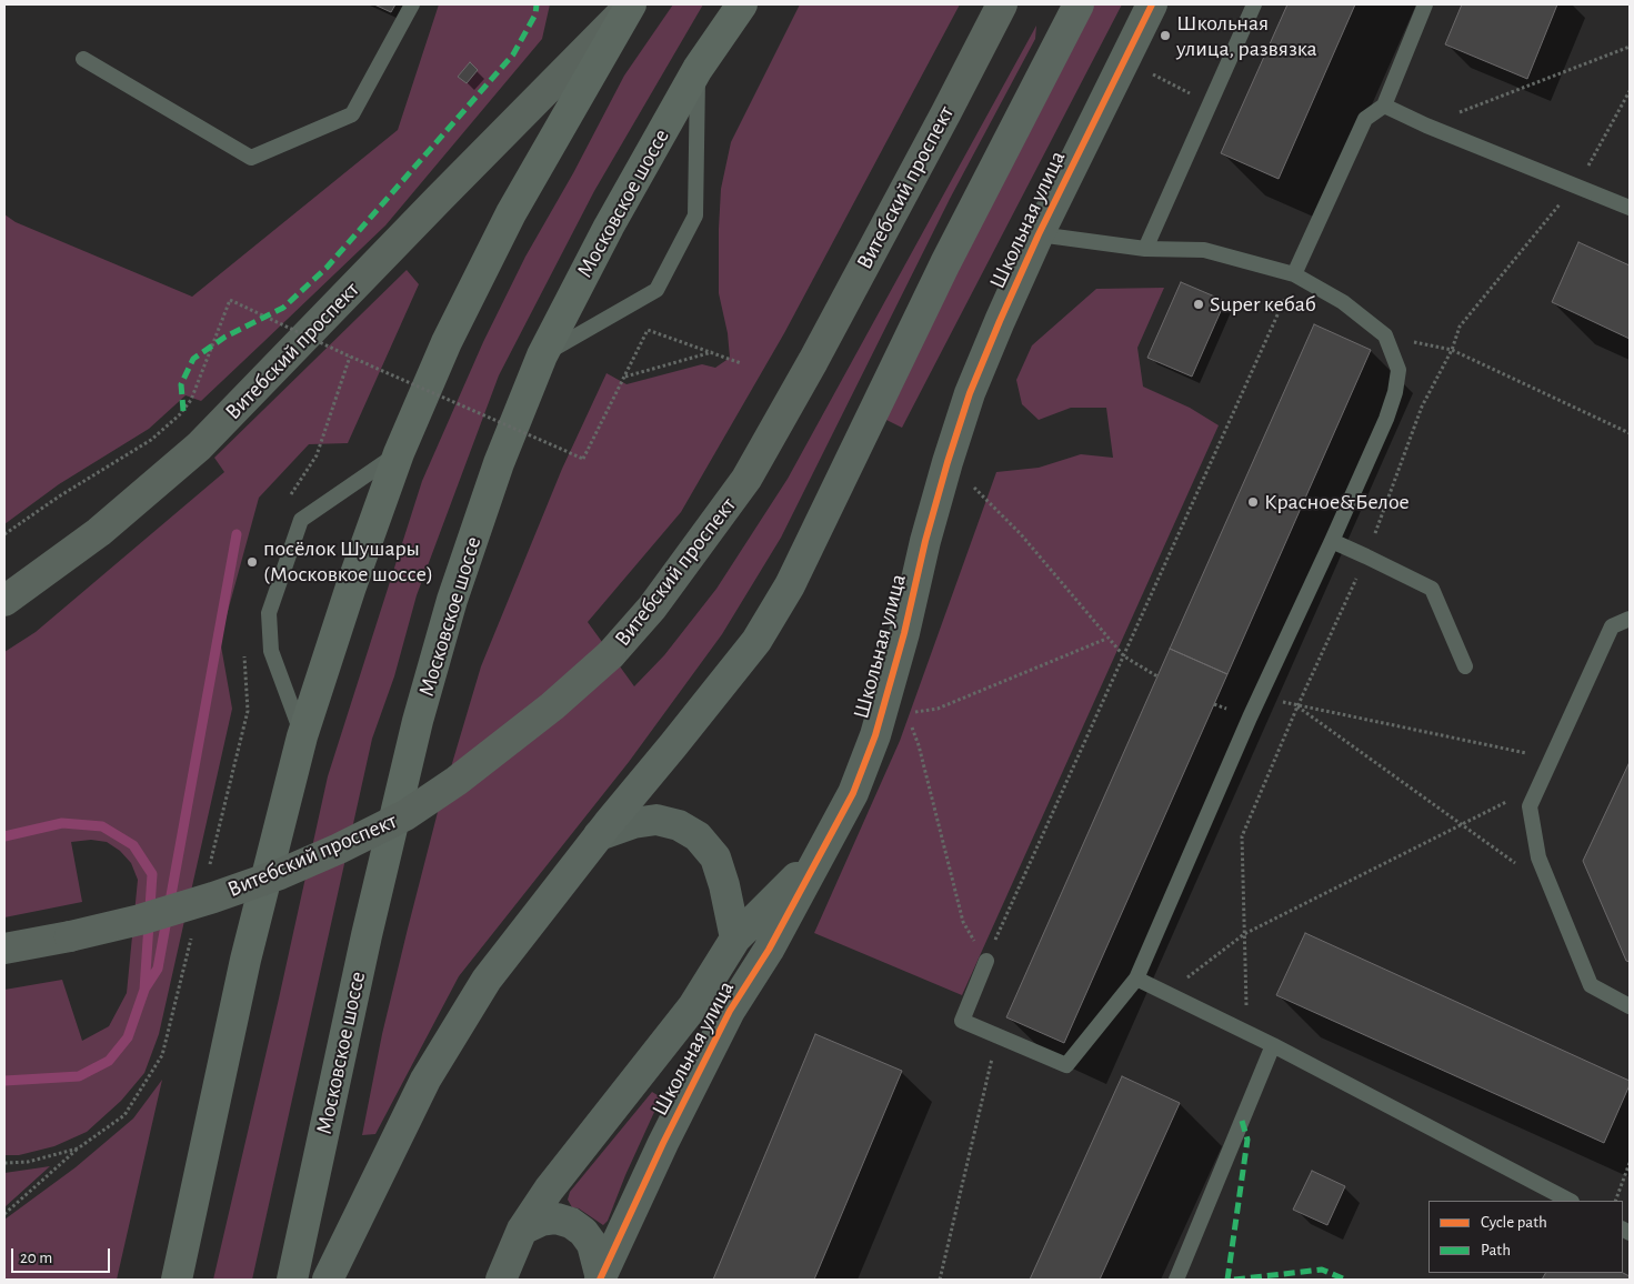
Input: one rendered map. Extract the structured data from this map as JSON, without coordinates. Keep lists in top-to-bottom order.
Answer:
{
  "streets": {
    "highway": ["Московское шоссе"],
    "main road": ["Витебский проспект"],
    "street": ["Школьная улица"]
  },
  "places": [
    "Школьная улица, развязка",
    "Super кебаб",
    "Красное&Белое",
    "посёлок Шушары (Московкое шоссе)"
  ],
  "legend": ["Cycle path", "Path"],
  "scale_bar": "20 m"
}
